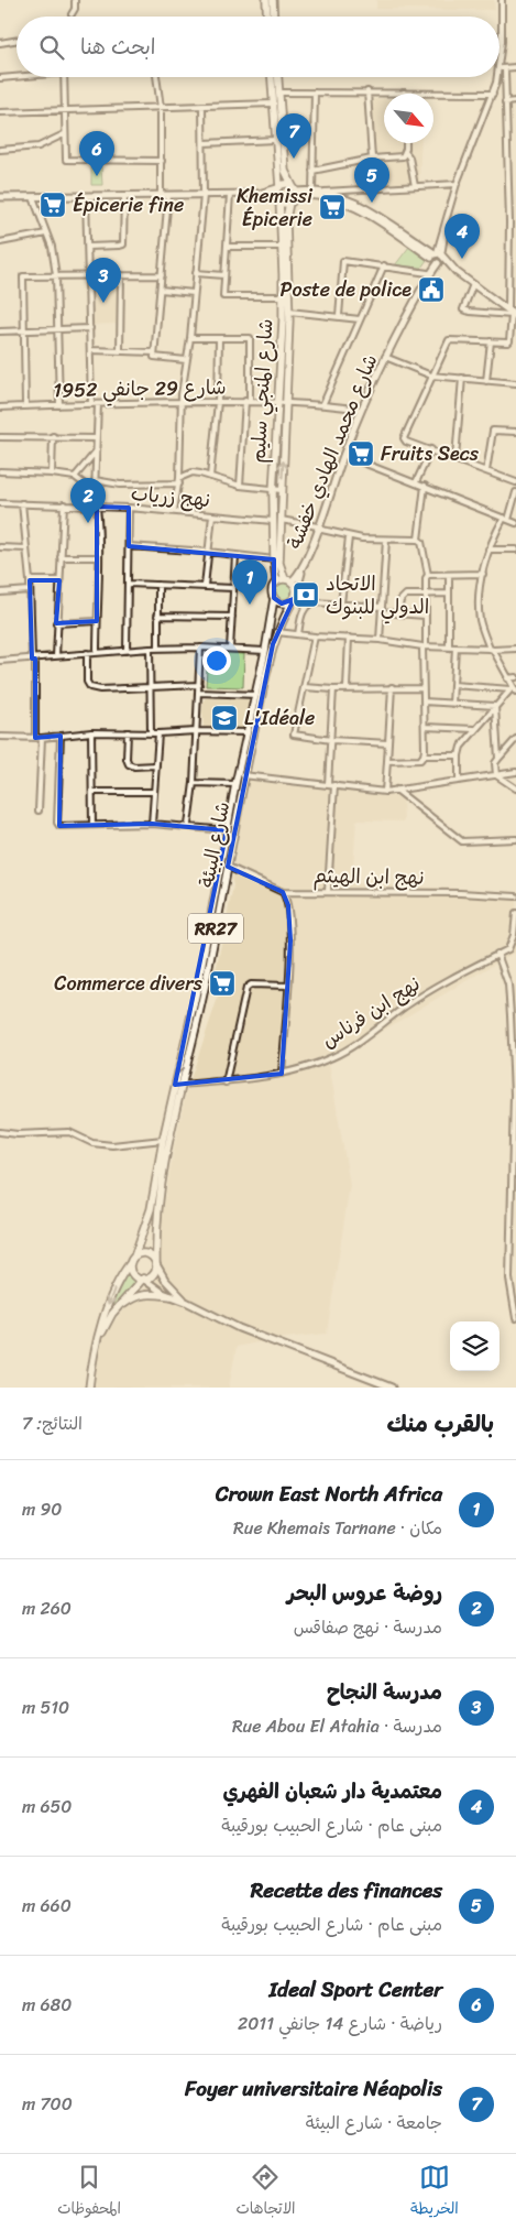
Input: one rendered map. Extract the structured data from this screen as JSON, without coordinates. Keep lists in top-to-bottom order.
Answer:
{
  "streets": {
    "main road": [
      "شارع المنجي سليم",
      "شارع محمد الهادي خفشة",
      "شارع البيئة",
      "RR27"
    ],
    "street": [
      "شارع 29 جانفي 1952",
      "نهج زرياب",
      "نهج ابن الهيثم",
      "نهج ابن فرناس"
    ]
  },
  "crossings": [
    ["شارع 29 جانفي 1952", "شارع المنجي سليم"],
    ["شارع 29 جانفي 1952", "شارع محمد الهادي خفشة"],
    ["شارع المنجي سليم", "شارع محمد الهادي خفشة"],
    ["شارع المنجي سليم", "نهج زرياب"],
    ["شارع المنجي سليم", "شارع البيئة"],
    ["شارع المنجي سليم", "RR27"],
    ["شارع محمد الهادي خفشة", "شارع البيئة"],
    ["شارع محمد الهادي خفشة", "RR27"],
    ["شارع البيئة", "نهج ابن الهيثم"],
    ["شارع البيئة", "RR27"],
    ["شارع البيئة", "نهج ابن فرناس"]
  ],
  "places": {
    "supermarket": [
      "Épicerie fine",
      "Khemissi Épicerie",
      "Fruits Secs",
      "Commerce divers"
    ],
    "public building": ["Poste de police"],
    "bank": ["الاتحاد الدولي للبنوك"],
    "school or university": ["L'Idéale"]
  },
  "north": "bottom right",
  "page": {
    "search": "ابحث هنا",
    "pins": [
      "7",
      "6",
      "5",
      "4",
      "3",
      "2",
      "1"
    ],
    "heading": ["بالقرب منك", "النتائج: 7"],
    "list": [
      {
        "mark": "1",
        "name": "Crown East North Africa",
        "note": "مكان · Rue Khemais Tarnane",
        "value": "90 m"
      },
      {
        "mark": "2",
        "name": "روضة عروس البحر",
        "note": "مدرسة · نهج صفاقس",
        "value": "260 m"
      },
      {
        "mark": "3",
        "name": "مدرسة النجاح",
        "note": "مدرسة · Rue Abou El Atahia",
        "value": "510 m"
      },
      {
        "mark": "4",
        "name": "معتمدية دار شعبان الفهري",
        "note": "مبنى عام · شارع الحبيب بورقيبة",
        "value": "650 m"
      },
      {
        "mark": "5",
        "name": "Recette des finances",
        "note": "مبنى عام · شارع الحبيب بورقيبة",
        "value": "660 m"
      },
      {
        "mark": "6",
        "name": "Ideal Sport Center",
        "note": "رياضة · شارع 14 جانفي 2011",
        "value": "680 m"
      },
      {
        "mark": "7",
        "name": "Foyer universitaire Néapolis",
        "note": "جامعة · شارع البيئة",
        "value": "700 m"
      }
    ],
    "nav": ["الخريطة", "الاتجاهات", "المحفوظات"]
  }
}
